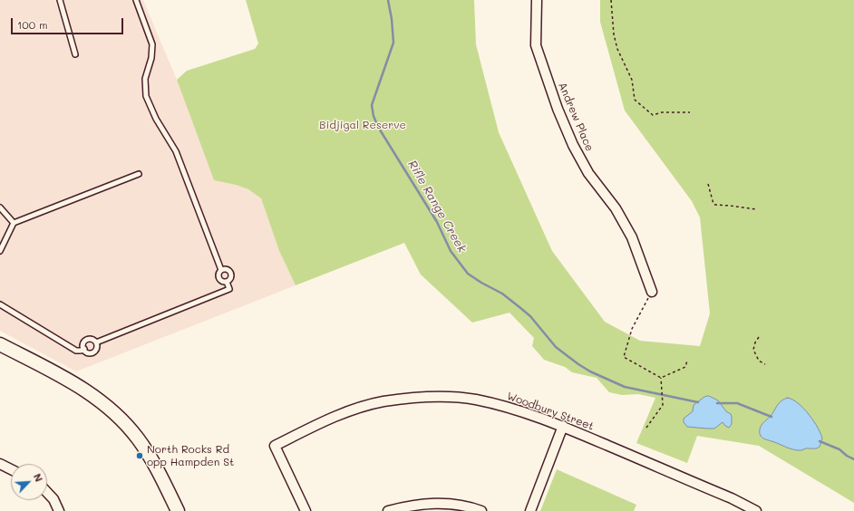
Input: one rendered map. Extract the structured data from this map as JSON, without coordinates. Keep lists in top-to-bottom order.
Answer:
{
  "streets": {
    "street": ["Andrew Place", "Woodbury Street"]
  },
  "water": ["Rifle Range Creek"],
  "parks": ["Bidjigal Reserve"],
  "places": ["North Rocks Rd opp Hampden St"],
  "scale_bar": "100 m",
  "north": "top right"
}
